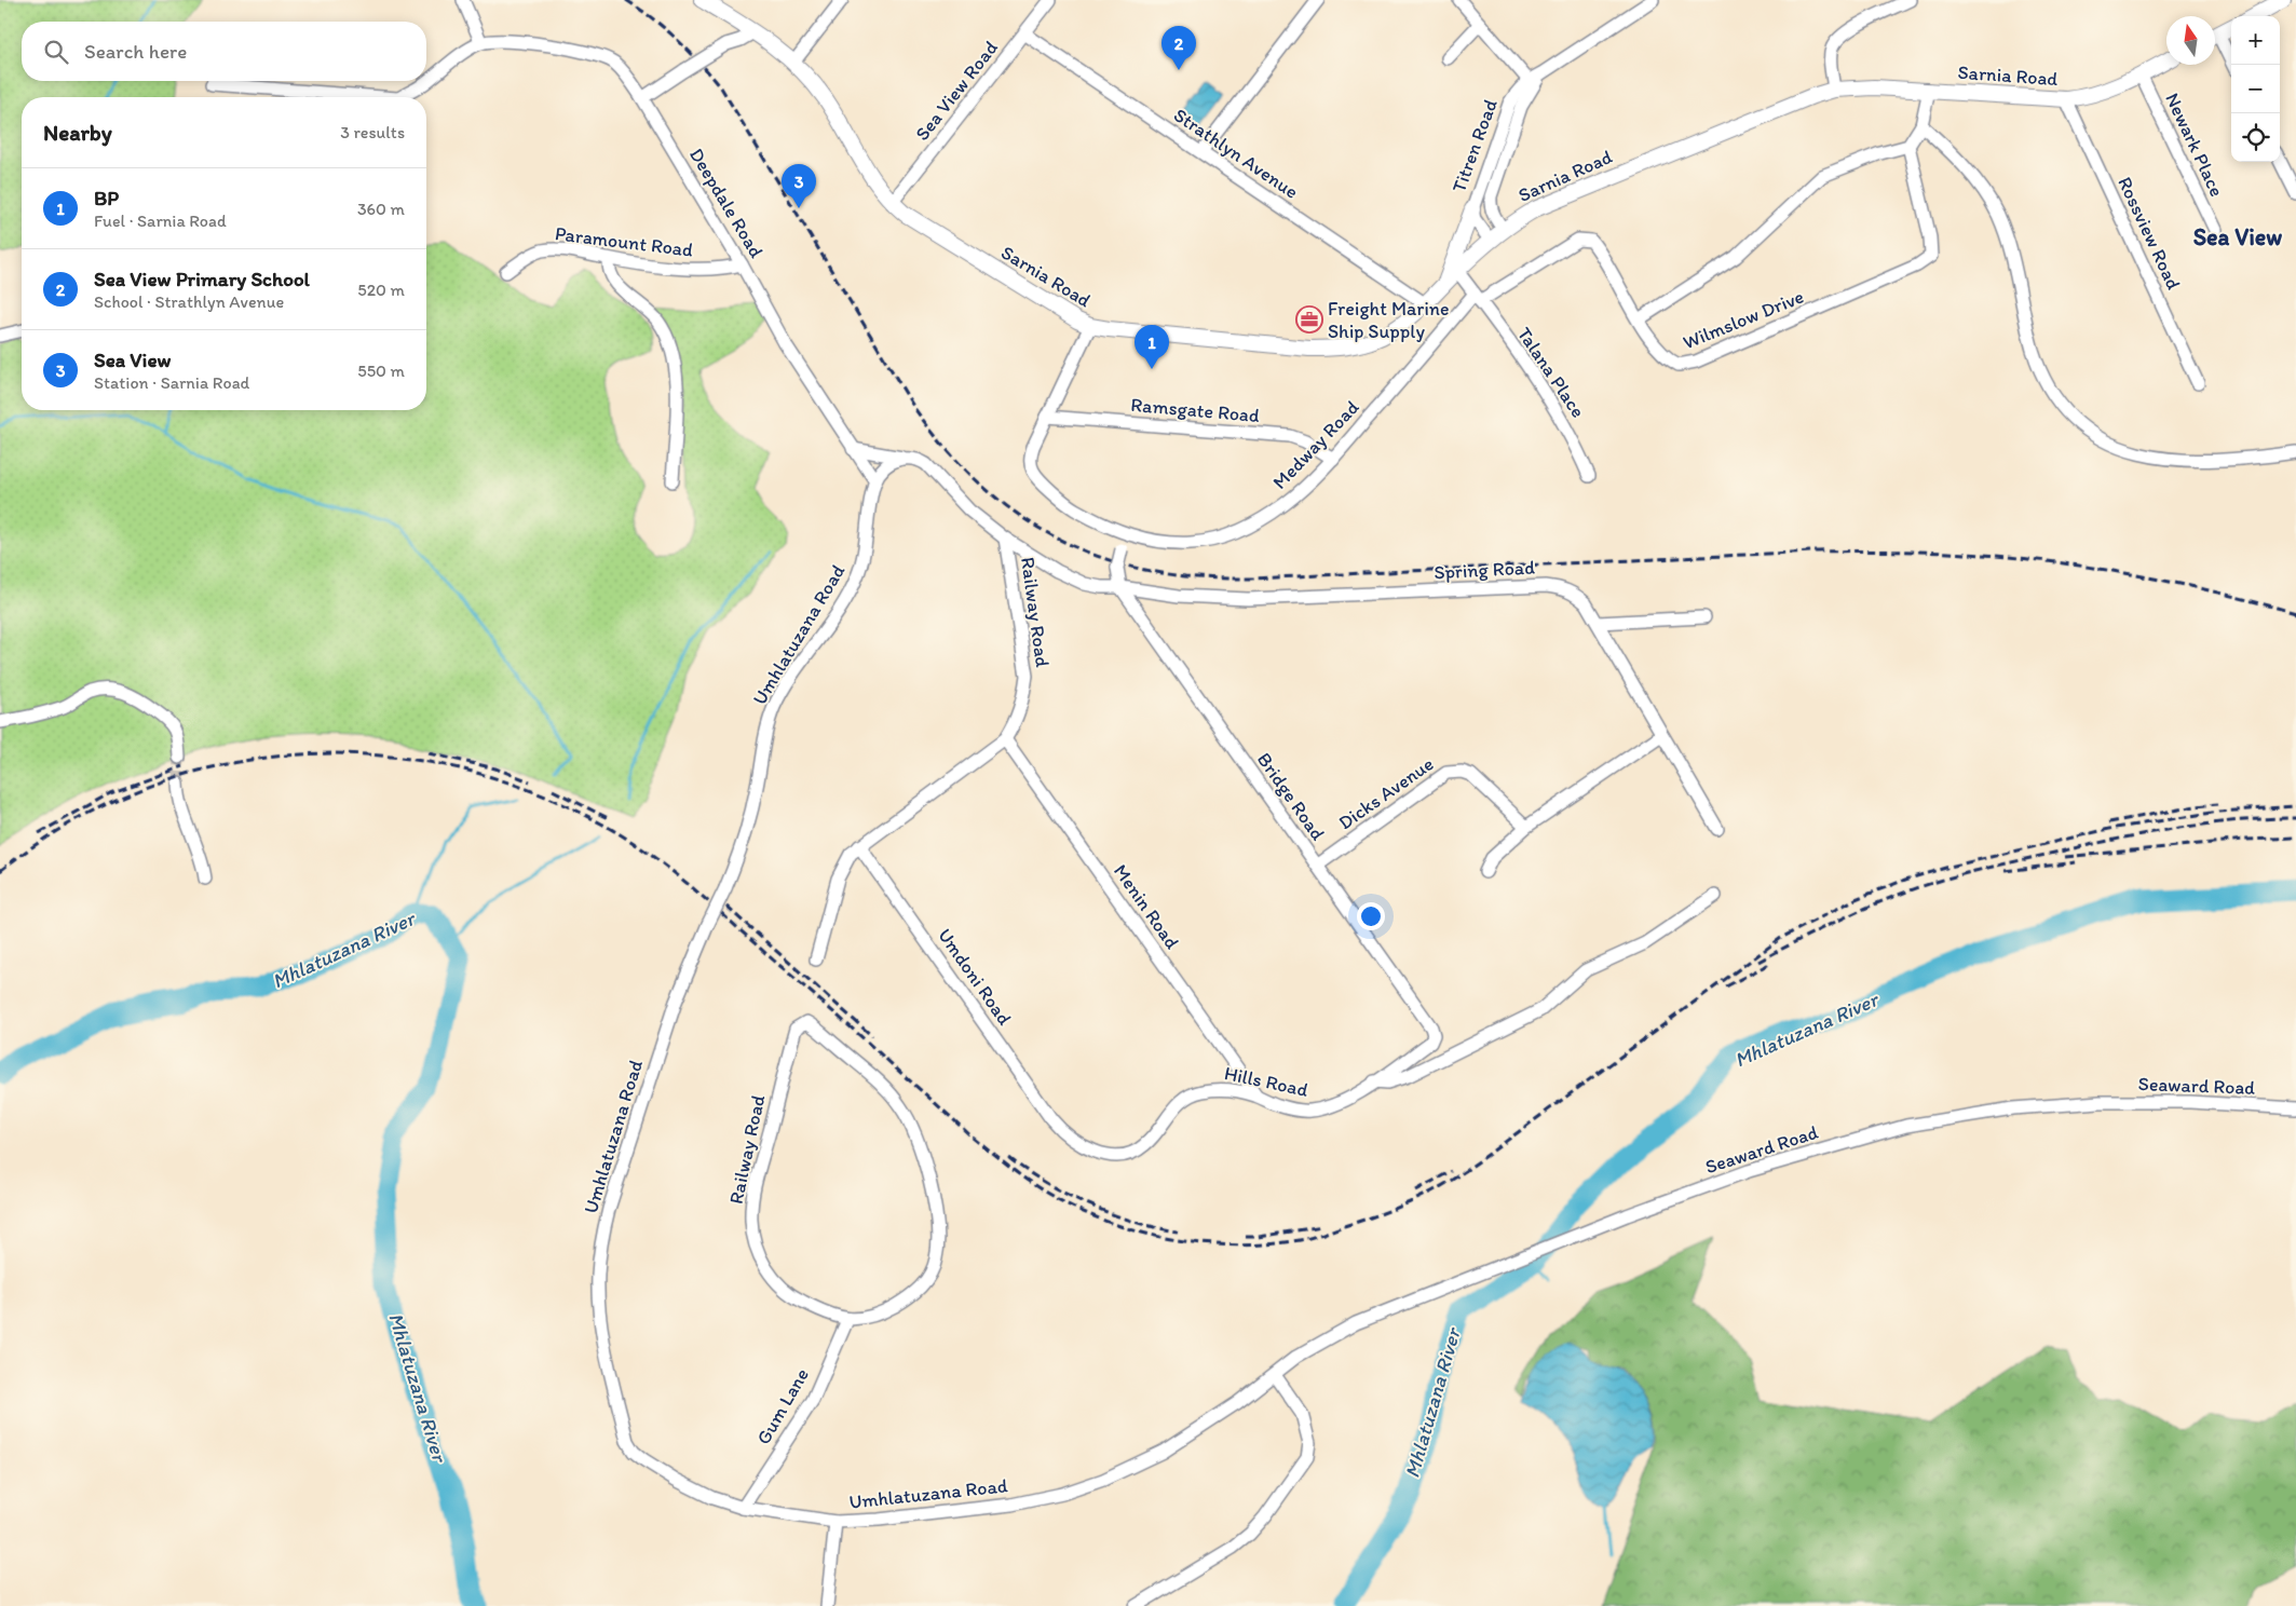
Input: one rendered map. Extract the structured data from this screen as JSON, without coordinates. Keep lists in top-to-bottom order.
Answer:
{
  "streets": {
    "main road": ["Sarnia Road"],
    "street": [
      "Sea View Road",
      "Newark Place",
      "Titren Road",
      "Strathlyn Avenue",
      "Deepdale Road",
      "Rossview Road",
      "Paramount Road",
      "Wilmslow Drive",
      "Talana Place",
      "Ramsgate Road",
      "Medway Road",
      "Spring Road",
      "Railway Road",
      "Umhlatuzana Road",
      "Dicks Avenue",
      "Bridge Road",
      "Menin Road",
      "Umdoni Road",
      "Hills Road",
      "Seaward Road",
      "Gum Lane"
    ]
  },
  "crossings": [
    ["Sarnia Road", "Sea View Road"],
    ["Sarnia Road", "Newark Place"],
    ["Sarnia Road", "Titren Road"],
    ["Sarnia Road", "Strathlyn Avenue"],
    ["Sarnia Road", "Rossview Road"],
    ["Sarnia Road", "Medway Road"],
    ["Sea View Road", "Strathlyn Avenue"],
    ["Deepdale Road", "Paramount Road"],
    ["Deepdale Road", "Umhlatuzana Road"],
    ["Wilmslow Drive", "Talana Place"],
    ["Wilmslow Drive", "Medway Road"],
    ["Talana Place", "Medway Road"],
    ["Ramsgate Road", "Medway Road"],
    ["Spring Road", "Bridge Road"],
    ["Railway Road", "Menin Road"],
    ["Railway Road", "Umdoni Road"],
    ["Railway Road", "Gum Lane"],
    ["Umhlatuzana Road", "Seaward Road"],
    ["Umhlatuzana Road", "Gum Lane"],
    ["Dicks Avenue", "Bridge Road"],
    ["Bridge Road", "Hills Road"],
    ["Menin Road", "Hills Road"],
    ["Umdoni Road", "Hills Road"]
  ],
  "districts": ["Sea View"],
  "water": ["Mhlatuzana River"],
  "places": {
    "office": ["Freight Marine Ship Supply"]
  },
  "north": "top",
  "page": {
    "map_buttons": ["+", "−"],
    "search": "Search here",
    "pins": ["2", "3", "1"],
    "heading": ["Nearby", "3 results"],
    "list": [
      {
        "mark": "1",
        "name": "BP",
        "note": "Fuel · Sarnia Road",
        "value": "360 m"
      },
      {
        "mark": "2",
        "name": "Sea View Primary School",
        "note": "School · Strathlyn Avenue",
        "value": "520 m"
      },
      {
        "mark": "3",
        "name": "Sea View",
        "note": "Station · Sarnia Road",
        "value": "550 m"
      }
    ]
  }
}
